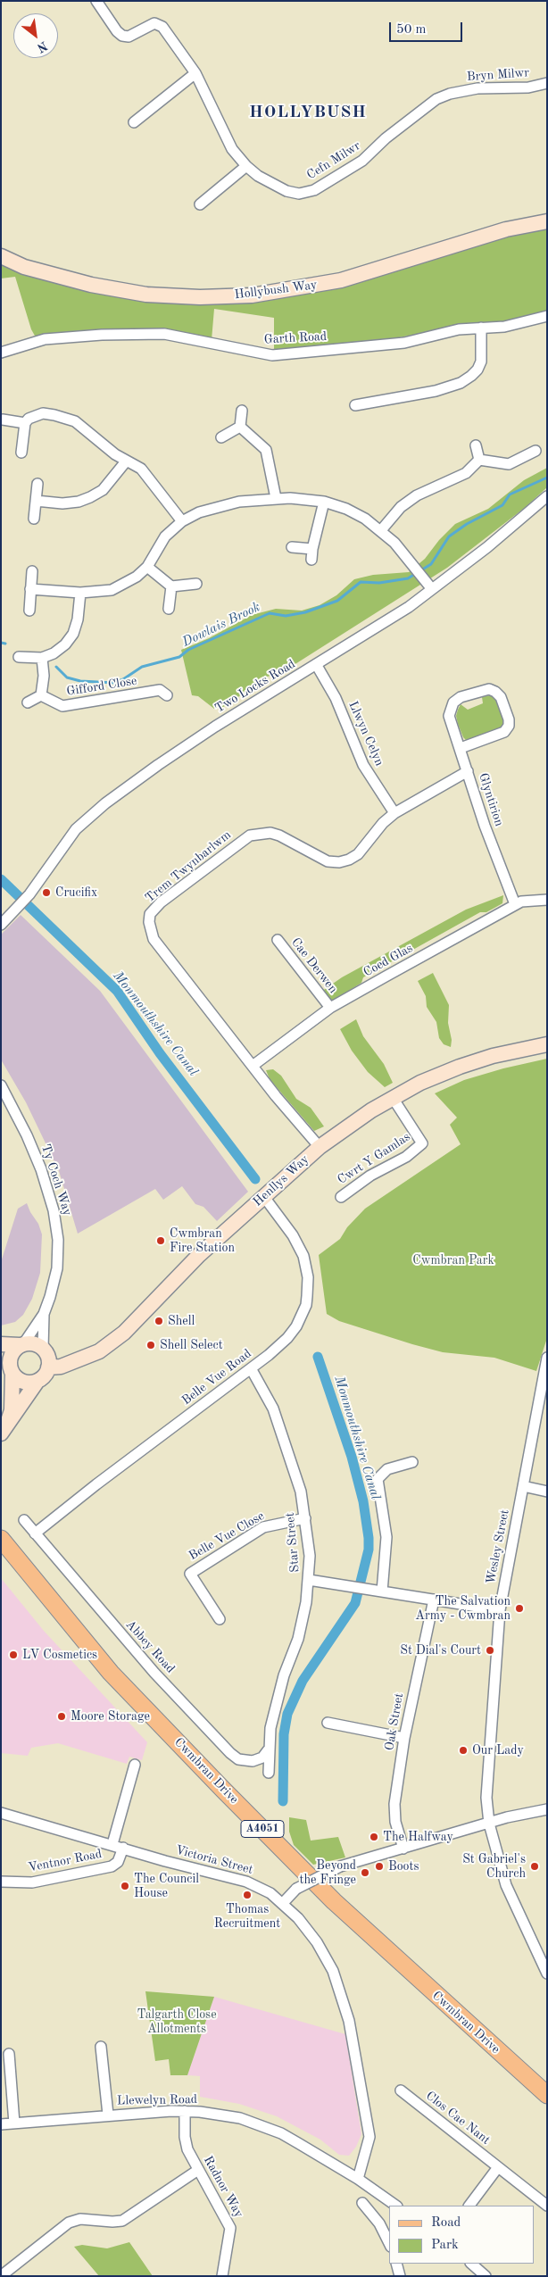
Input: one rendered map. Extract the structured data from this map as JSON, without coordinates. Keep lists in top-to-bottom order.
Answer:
{
  "streets": {
    "main road": ["Cwmbran Drive", "A4051"],
    "street": [
      "Bryn Milwr",
      "Cefn Milwr",
      "Hollybush Way",
      "Garth Road",
      "Gifford Close",
      "Two Locks Road",
      "Llwyn Celyn",
      "Glyntirion",
      "Trem Twynbarlwm",
      "Coed Glas",
      "Cae Derwen",
      "Cwrt Y Gamlas",
      "Ty Coch Way",
      "Henllys Way",
      "Belle Vue Road",
      "Belle Vue Close",
      "Star Street",
      "Wesley Street",
      "Abbey Road",
      "Oak Street",
      "Victoria Street",
      "Ventnor Road",
      "Llewelyn Road",
      "Clos Cae Nant",
      "Radnor Way"
    ]
  },
  "crossings": [
    ["Bryn Milwr", "Cefn Milwr"],
    ["Two Locks Road", "Llwyn Celyn"],
    ["Llwyn Celyn", "Trem Twynbarlwm"],
    ["Glyntirion", "Trem Twynbarlwm"],
    ["Glyntirion", "Coed Glas"],
    ["Trem Twynbarlwm", "Coed Glas"],
    ["Trem Twynbarlwm", "Henllys Way"],
    ["Coed Glas", "Cae Derwen"],
    ["Cwrt Y Gamlas", "Henllys Way"],
    ["Ty Coch Way", "Henllys Way"],
    ["Henllys Way", "Belle Vue Road"],
    ["Belle Vue Road", "Star Street"],
    ["Belle Vue Road", "Abbey Road"],
    ["Belle Vue Close", "Star Street"],
    ["Star Street", "Abbey Road"],
    ["Victoria Street", "Ventnor Road"],
    ["Victoria Street", "Llewelyn Road"],
    ["Llewelyn Road", "Radnor Way"]
  ],
  "districts": ["HOLLYBUSH"],
  "water": ["Dowlais Brook", "Monmouthshire Canal"],
  "parks": ["Cwmbran Park", "Talgarth Close Allotments"],
  "places": [
    "Crucifix",
    "Cwmbran Fire Station",
    "Shell",
    "Shell Select",
    "The Salvation Army - Cwmbran",
    "St Dial's Court",
    "LV Cosmetics",
    "Moore Storage",
    "Our Lady",
    "The Halfway",
    "Boots",
    "St Gabriel's Church",
    "Beyond the Fringe",
    "The Council House",
    "Thomas Recruitment"
  ],
  "legend": ["Road", "Park"],
  "scale_bar": "50 m",
  "north": "bottom right"
}
